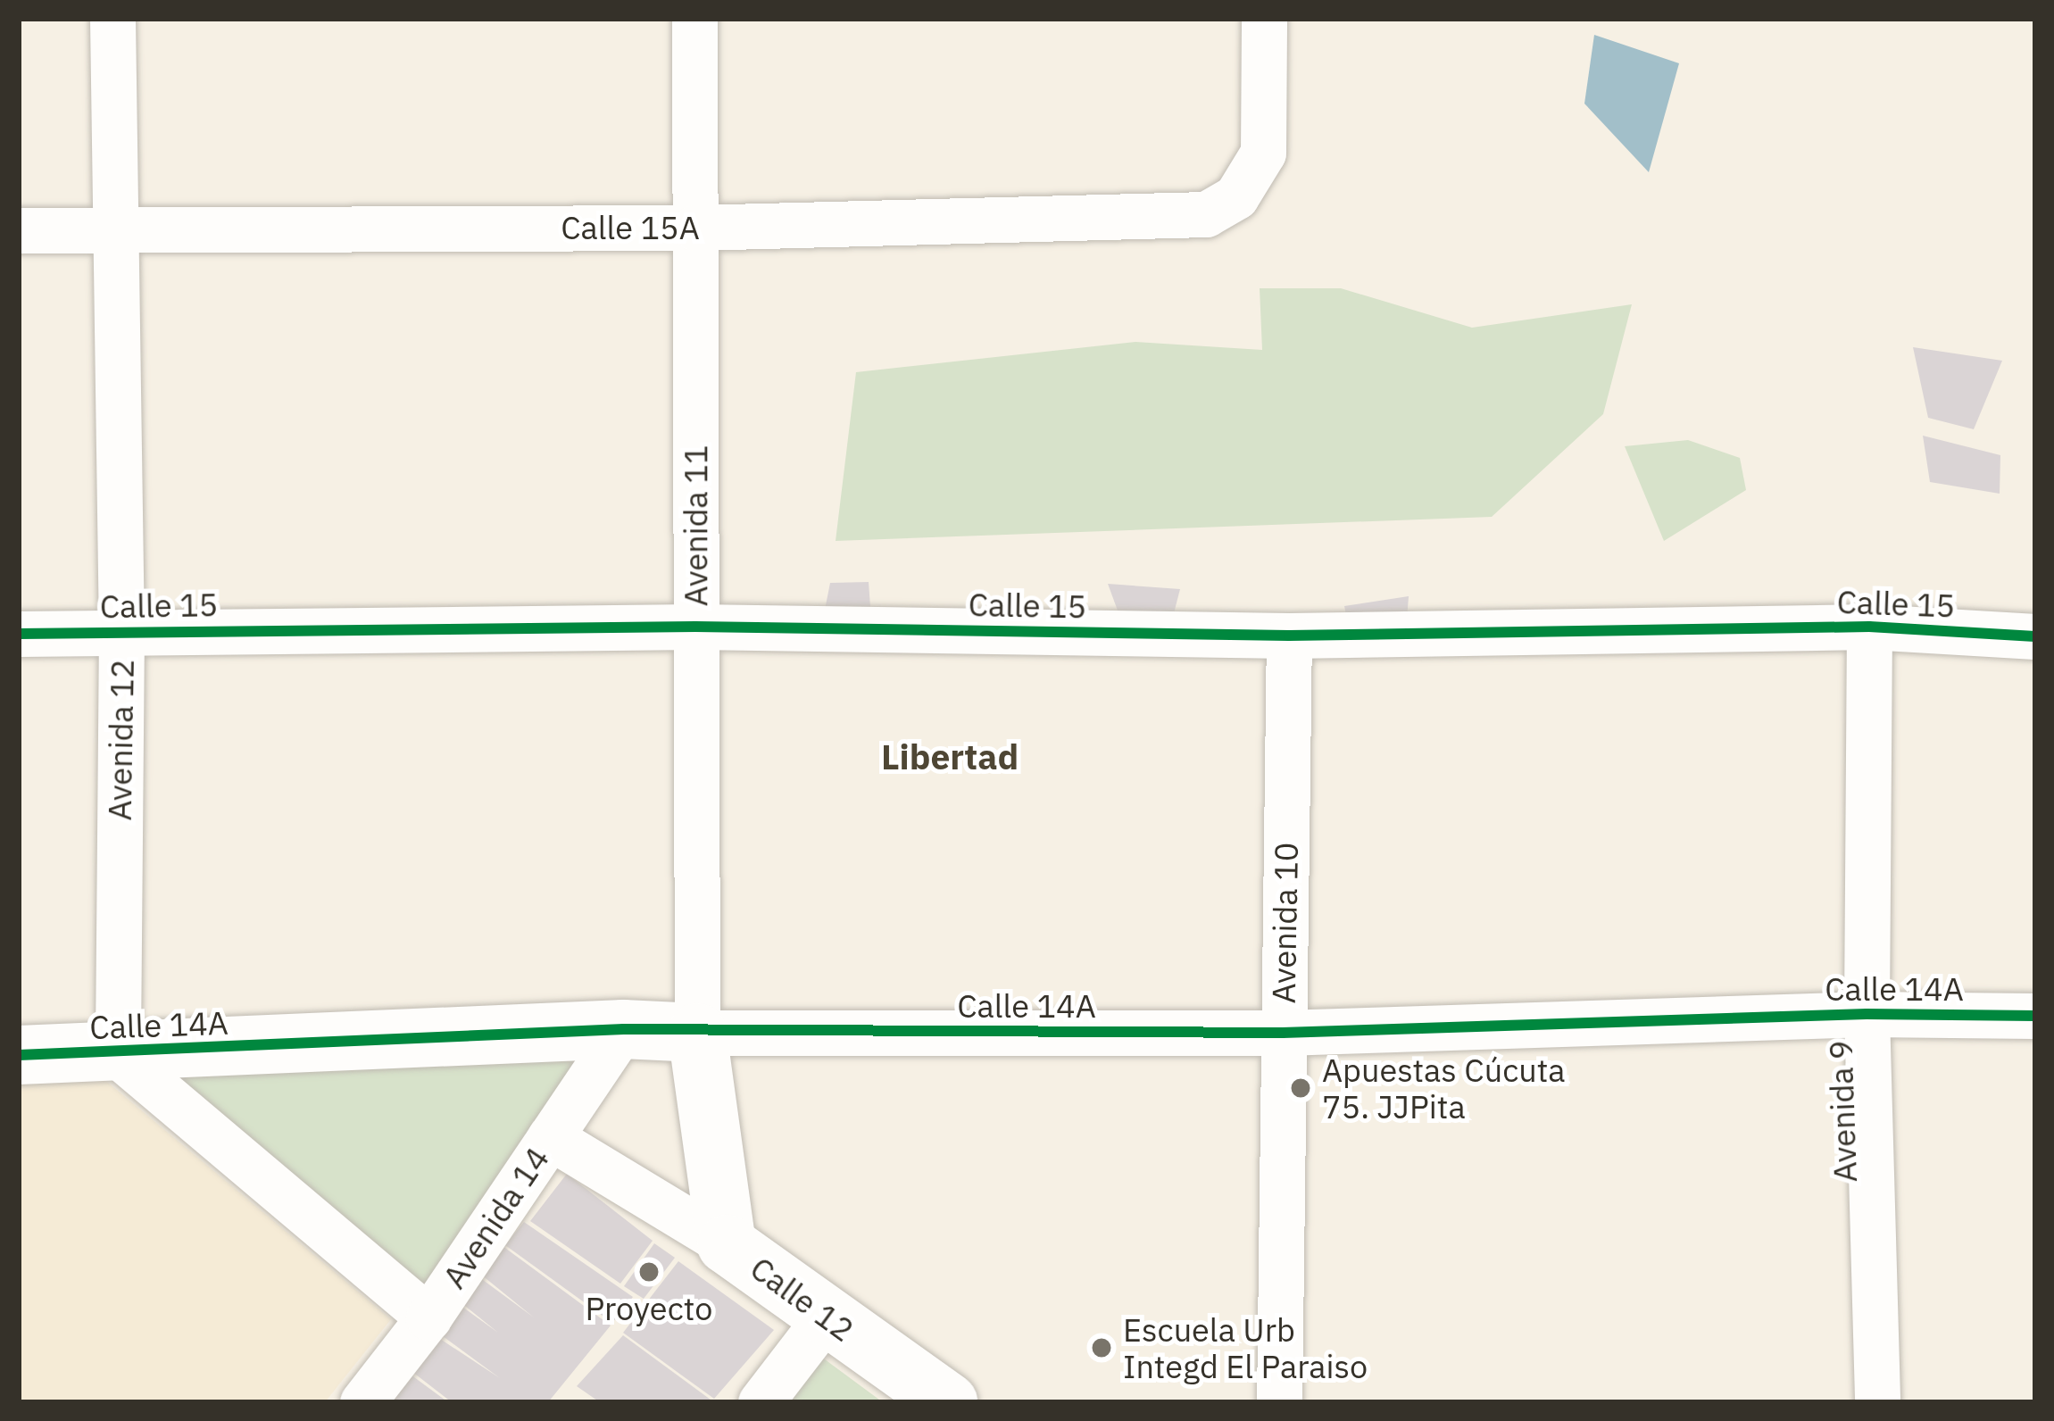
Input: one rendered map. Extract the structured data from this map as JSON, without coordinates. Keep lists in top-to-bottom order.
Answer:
{
  "streets": {
    "street": [
      "Calle 15A",
      "Avenida 11",
      "Calle 15",
      "Avenida 12",
      "Avenida 10",
      "Calle 14A",
      "Avenida 9",
      "Avenida 14",
      "Calle 12"
    ]
  },
  "crossings": [
    ["Calle 15A", "Avenida 11"],
    ["Calle 15A", "Avenida 12"],
    ["Avenida 11", "Calle 15"],
    ["Avenida 11", "Calle 14A"],
    ["Avenida 11", "Calle 12"],
    ["Calle 15", "Avenida 12"],
    ["Calle 15", "Avenida 10"],
    ["Calle 15", "Avenida 9"],
    ["Avenida 12", "Calle 14A"],
    ["Avenida 10", "Calle 14A"],
    ["Calle 14A", "Avenida 9"],
    ["Calle 14A", "Avenida 14"],
    ["Calle 14A", "Calle 12"]
  ],
  "districts": ["Libertad"],
  "places": ["Apuestas Cúcuta 75. JJPita", "Proyecto", "Escuela Urb Integd El Paraiso"]
}
